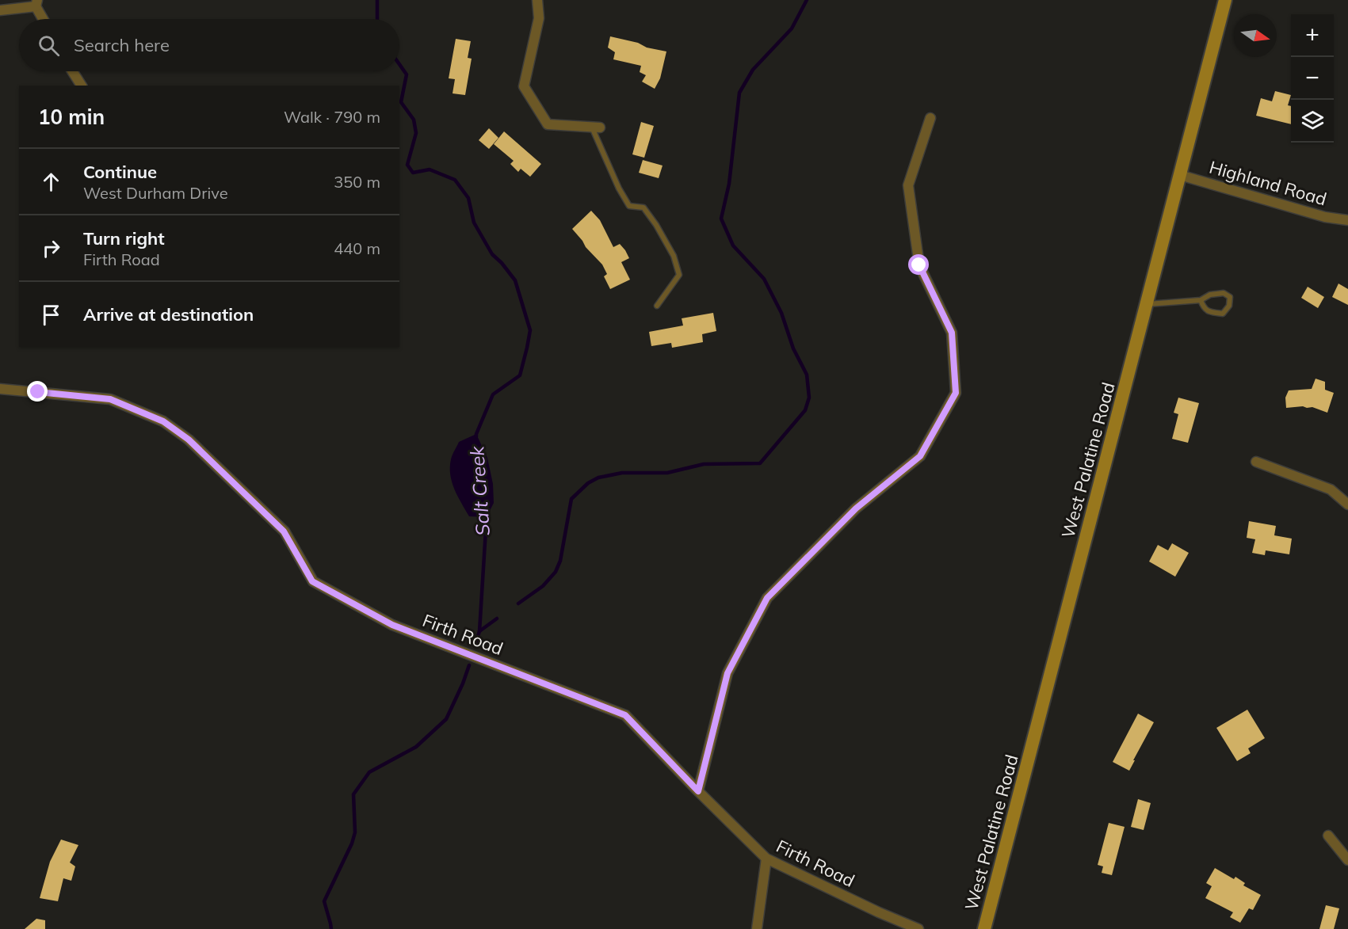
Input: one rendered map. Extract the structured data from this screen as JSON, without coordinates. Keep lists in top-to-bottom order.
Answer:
{
  "streets": {
    "main road": ["West Palatine Road"],
    "street": ["Highland Road", "Firth Road"]
  },
  "crossings": [
    ["Highland Road", "West Palatine Road"]
  ],
  "water": ["Salt Creek"],
  "north": "right",
  "page": {
    "map_buttons": ["+", "−"],
    "search": "Search here",
    "heading": ["10 min", "Walk · 790 m"],
    "list": [
      ["Continue", "West Durham Drive", "350 m"],
      ["Turn right", "Firth Road", "440 m"],
      "Arrive at destination"
    ]
  }
}
